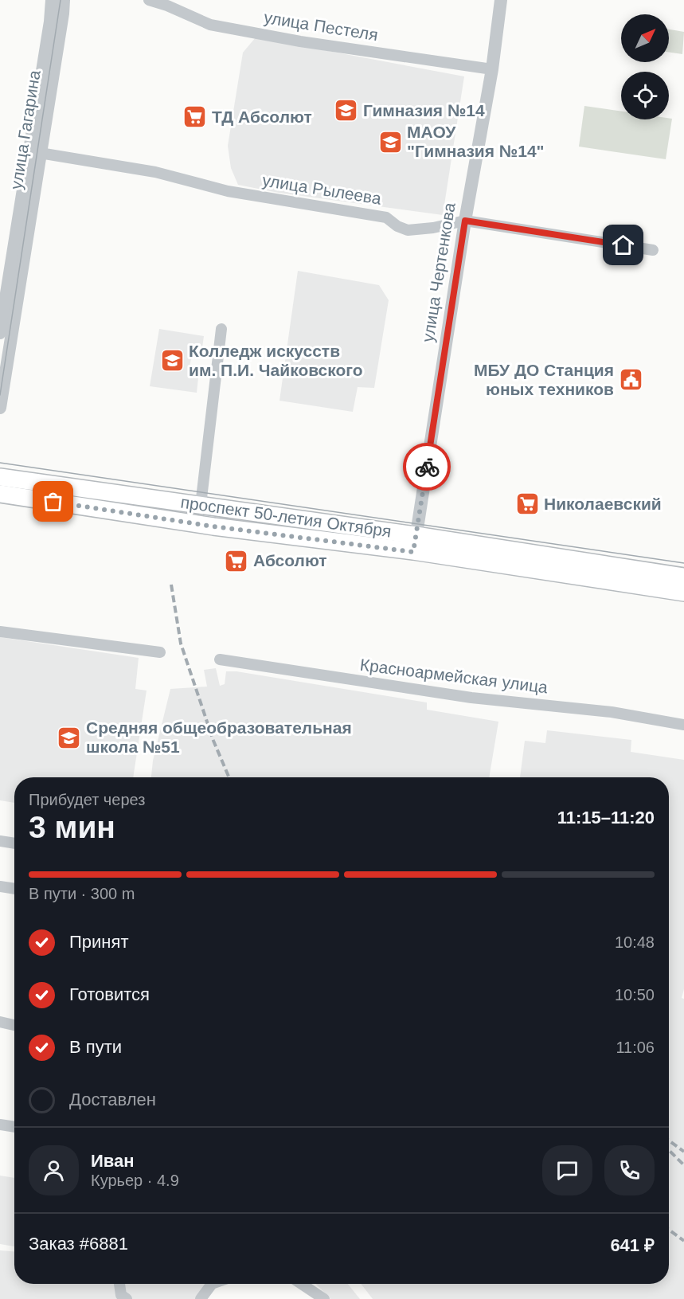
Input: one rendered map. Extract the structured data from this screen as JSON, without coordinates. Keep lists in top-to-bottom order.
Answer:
{
  "streets": {
    "main road": ["проспект 50-летия Октября"],
    "street": [
      "улица Пестеля",
      "улица Гагарина",
      "улица Рылеева",
      "улица Чертенкова",
      "Красноармейская улица"
    ]
  },
  "crossings": [
    ["улица Пестеля", "улица Чертенкова"],
    ["улица Гагарина", "улица Рылеева"],
    ["улица Рылеева", "улица Чертенкова"],
    ["улица Чертенкова", "проспект 50-летия Октября"]
  ],
  "places": {
    "school or university": [
      "Гимназия №14",
      "МАОУ \"Гимназия №14\"",
      "Колледж искусств им. П.И. Чайковского",
      "Средняя общеобразовательная школа №51"
    ],
    "supermarket": ["ТД Абсолют", "Николаевский", "Абсолют"],
    "public building": ["МБУ ДО Станция юных техников"]
  },
  "north": "top right",
  "page": {
    "heading": ["3 мин", "Прибудет через", "11:15–11:20"],
    "panel": [
      "Иван",
      "Курьер · 4.9",
      "Заказ #6881",
      "641 ₽"
    ],
    "bar": "В пути · 300 m",
    "list": [
      ["Принят", "10:48"],
      ["Готовится", "10:50"],
      ["В пути", "11:06"],
      "Доставлен"
    ]
  }
}
